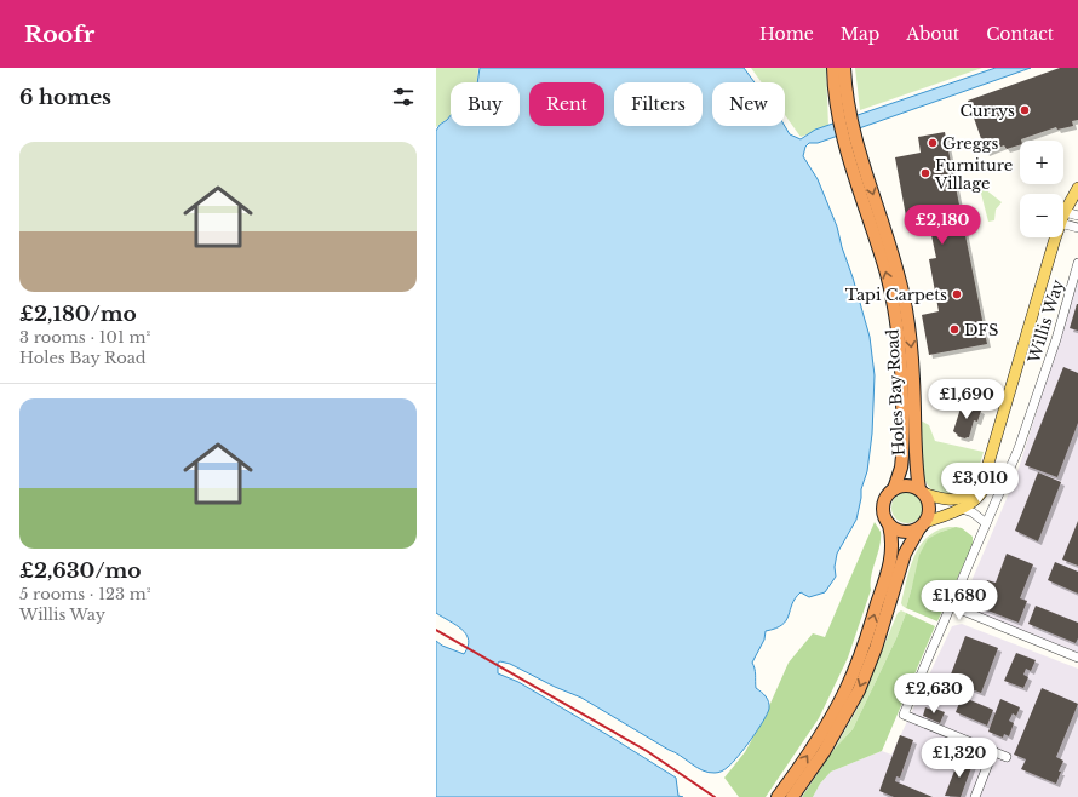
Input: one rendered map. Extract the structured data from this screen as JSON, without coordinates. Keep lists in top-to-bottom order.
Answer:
{
  "streets": {
    "highway": ["Holes Bay Road"],
    "street": ["Willis Way"]
  },
  "places": [
    "Currys",
    "Greggs",
    "Furniture Village",
    "Tapi Carpets",
    "DFS"
  ],
  "page": {
    "header": "Roofr",
    "nav": [
      "Home",
      "Map",
      "About",
      "Contact"
    ],
    "heading": "6 homes",
    "chip": [
      "Buy",
      "Rent",
      "Filters",
      "New"
    ],
    "list": [
      {
        "name": "£2,180/mo",
        "note": "3 rooms · 101 m² · Holes Bay Road"
      },
      {
        "name": "£2,630/mo",
        "note": "5 rooms · 123 m² · Willis Way"
      }
    ],
    "map_buttons": ["+", "−"],
    "price": [
      "£2,180",
      "£1,690",
      "£3,010",
      "£1,680",
      "£2,630",
      "£1,320"
    ]
  }
}
